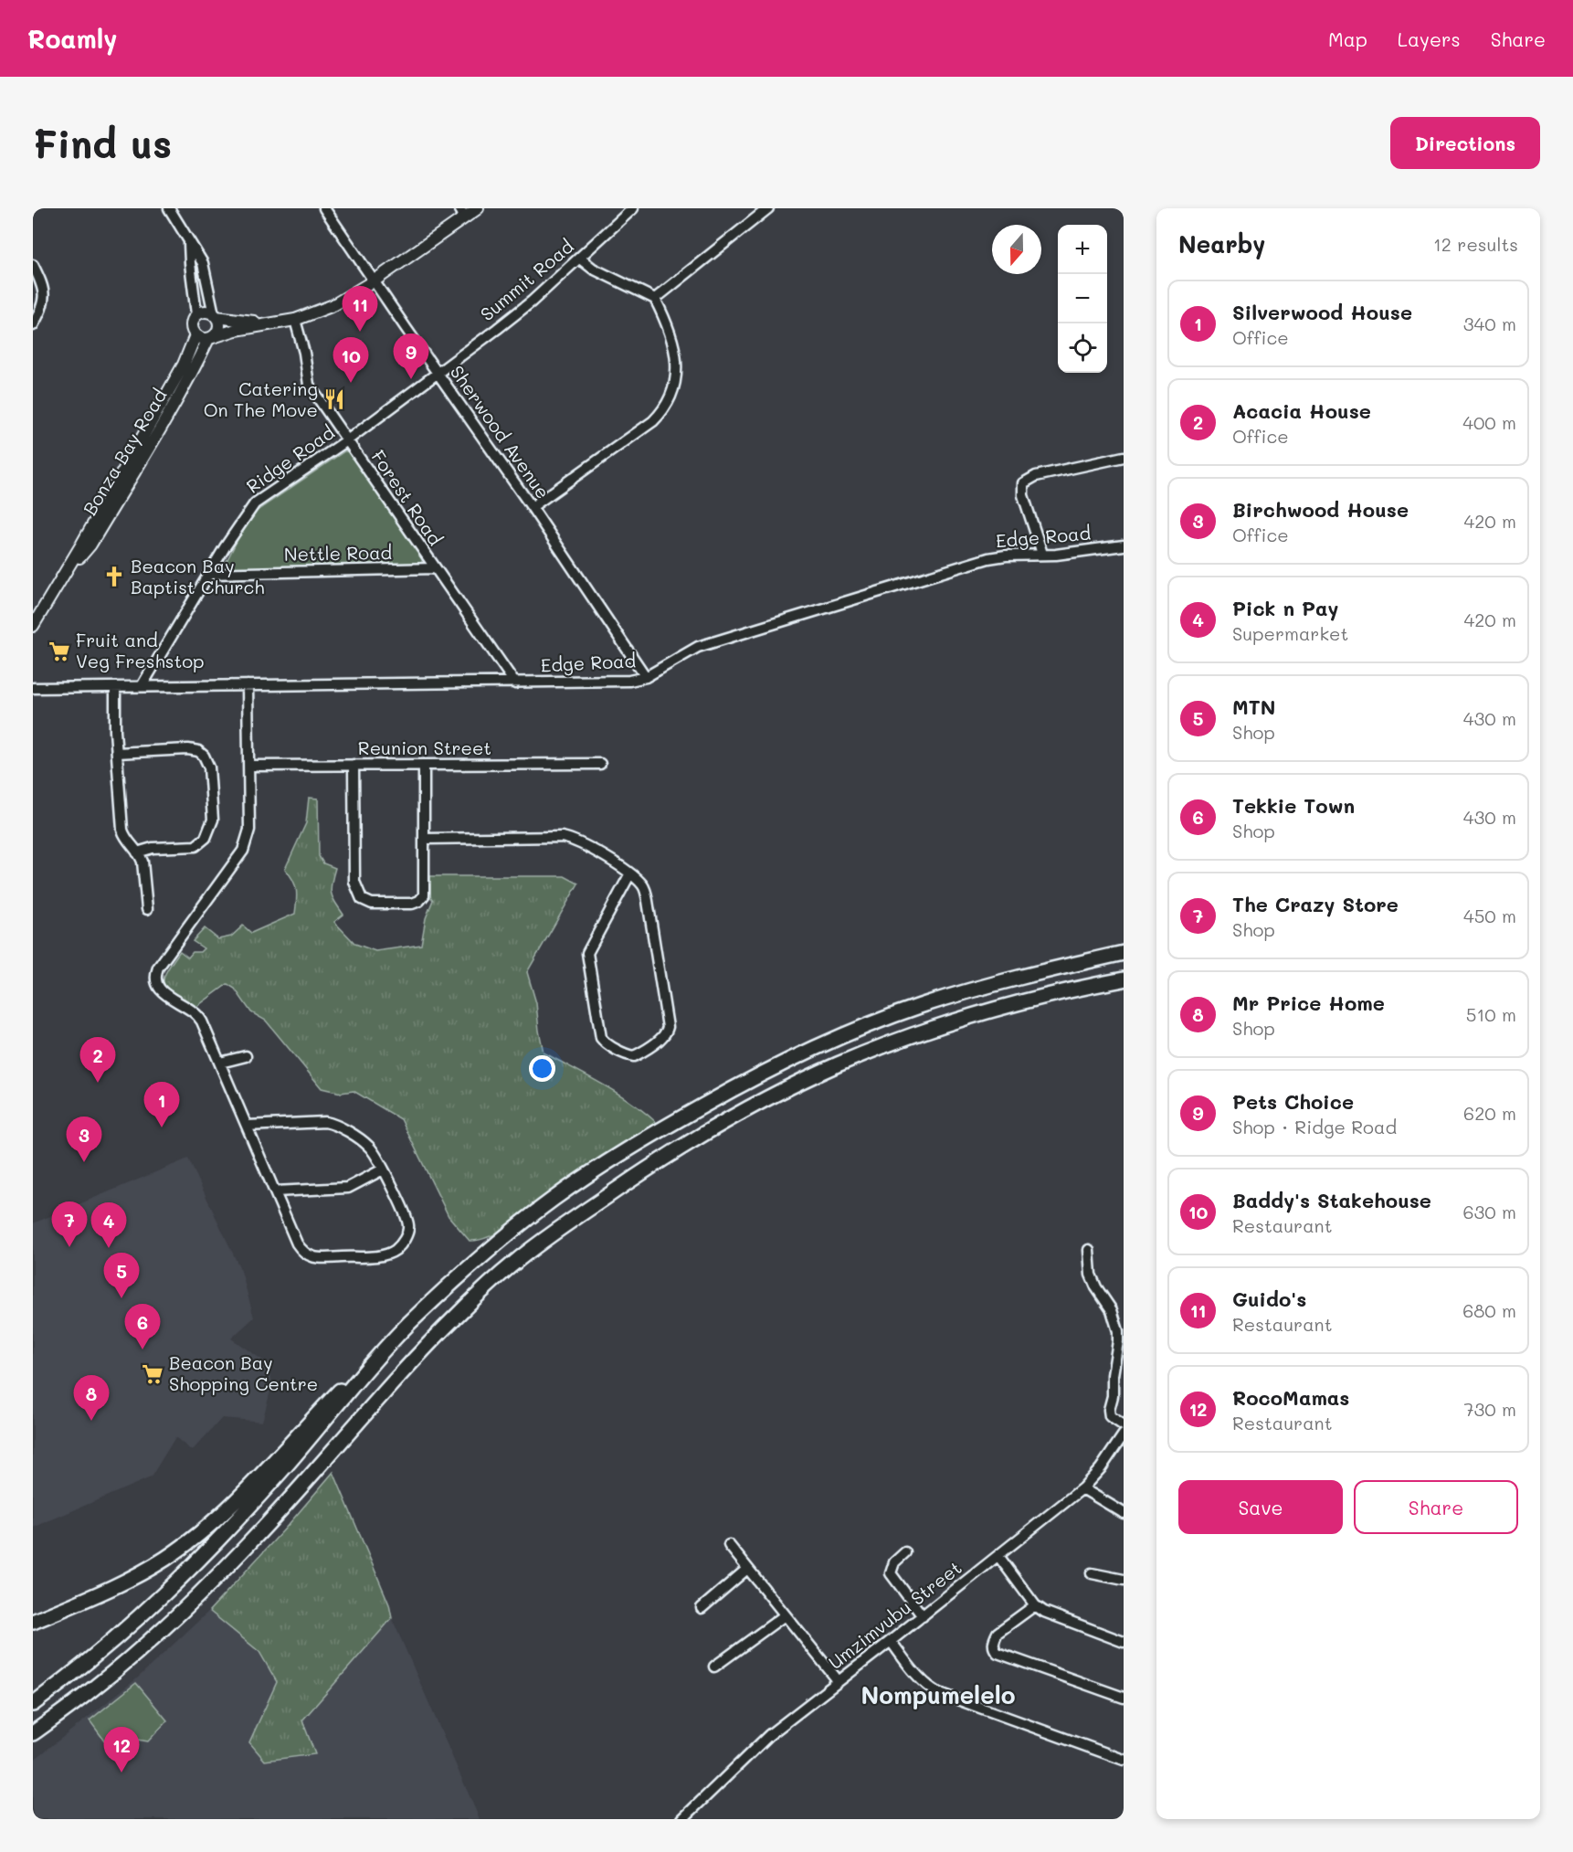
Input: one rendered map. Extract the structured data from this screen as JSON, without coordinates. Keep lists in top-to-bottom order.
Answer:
{
  "streets": {
    "main road": ["Bonza Bay Road"],
    "street": [
      "Summit Road",
      "Sherwood Avenue",
      "Ridge Road",
      "Forest Road",
      "Edge Road",
      "Nettle Road",
      "Reunion Street",
      "Umzimvubu Street"
    ]
  },
  "crossings": [
    ["Summit Road", "Sherwood Avenue"],
    ["Summit Road", "Ridge Road"],
    ["Sherwood Avenue", "Ridge Road"],
    ["Sherwood Avenue", "Edge Road"],
    ["Ridge Road", "Forest Road"],
    ["Ridge Road", "Edge Road"],
    ["Ridge Road", "Nettle Road"],
    ["Forest Road", "Edge Road"],
    ["Forest Road", "Nettle Road"]
  ],
  "districts": ["Nompumelelo"],
  "places": {
    "restaurant": ["Catering On The Move"],
    "church": ["Beacon Bay Baptist Church"],
    "supermarket": ["Fruit and Veg Freshstop", "Beacon Bay Shopping Centre"]
  },
  "north": "bottom",
  "page": {
    "header": "Roamly",
    "nav": ["Map", "Layers", "Share"],
    "buttons": [
      "Directions",
      ["Save", "Share"]
    ],
    "title": "Find us",
    "heading": ["Nearby", "12 results"],
    "map_buttons": ["+", "−"],
    "list": [
      {
        "mark": "1",
        "name": "Silverwood House",
        "note": "Office",
        "value": "340 m"
      },
      {
        "mark": "2",
        "name": "Acacia House",
        "note": "Office",
        "value": "400 m"
      },
      {
        "mark": "3",
        "name": "Birchwood House",
        "note": "Office",
        "value": "420 m"
      },
      {
        "mark": "4",
        "name": "Pick n Pay",
        "note": "Supermarket",
        "value": "420 m"
      },
      {
        "mark": "5",
        "name": "MTN",
        "note": "Shop",
        "value": "430 m"
      },
      {
        "mark": "6",
        "name": "Tekkie Town",
        "note": "Shop",
        "value": "430 m"
      },
      {
        "mark": "7",
        "name": "The Crazy Store",
        "note": "Shop",
        "value": "450 m"
      },
      {
        "mark": "8",
        "name": "Mr Price Home",
        "note": "Shop",
        "value": "510 m"
      },
      {
        "mark": "9",
        "name": "Pets Choice",
        "note": "Shop · Ridge Road",
        "value": "620 m"
      },
      {
        "mark": "10",
        "name": "Baddy's Stakehouse",
        "note": "Restaurant",
        "value": "630 m"
      },
      {
        "mark": "11",
        "name": "Guido's",
        "note": "Restaurant",
        "value": "680 m"
      },
      {
        "mark": "12",
        "name": "RocoMamas",
        "note": "Restaurant",
        "value": "730 m"
      }
    ],
    "pins": [
      "11",
      "9",
      "10",
      "2",
      "1",
      "3",
      "7",
      "4",
      "5",
      "6",
      "8",
      "12"
    ]
  }
}
